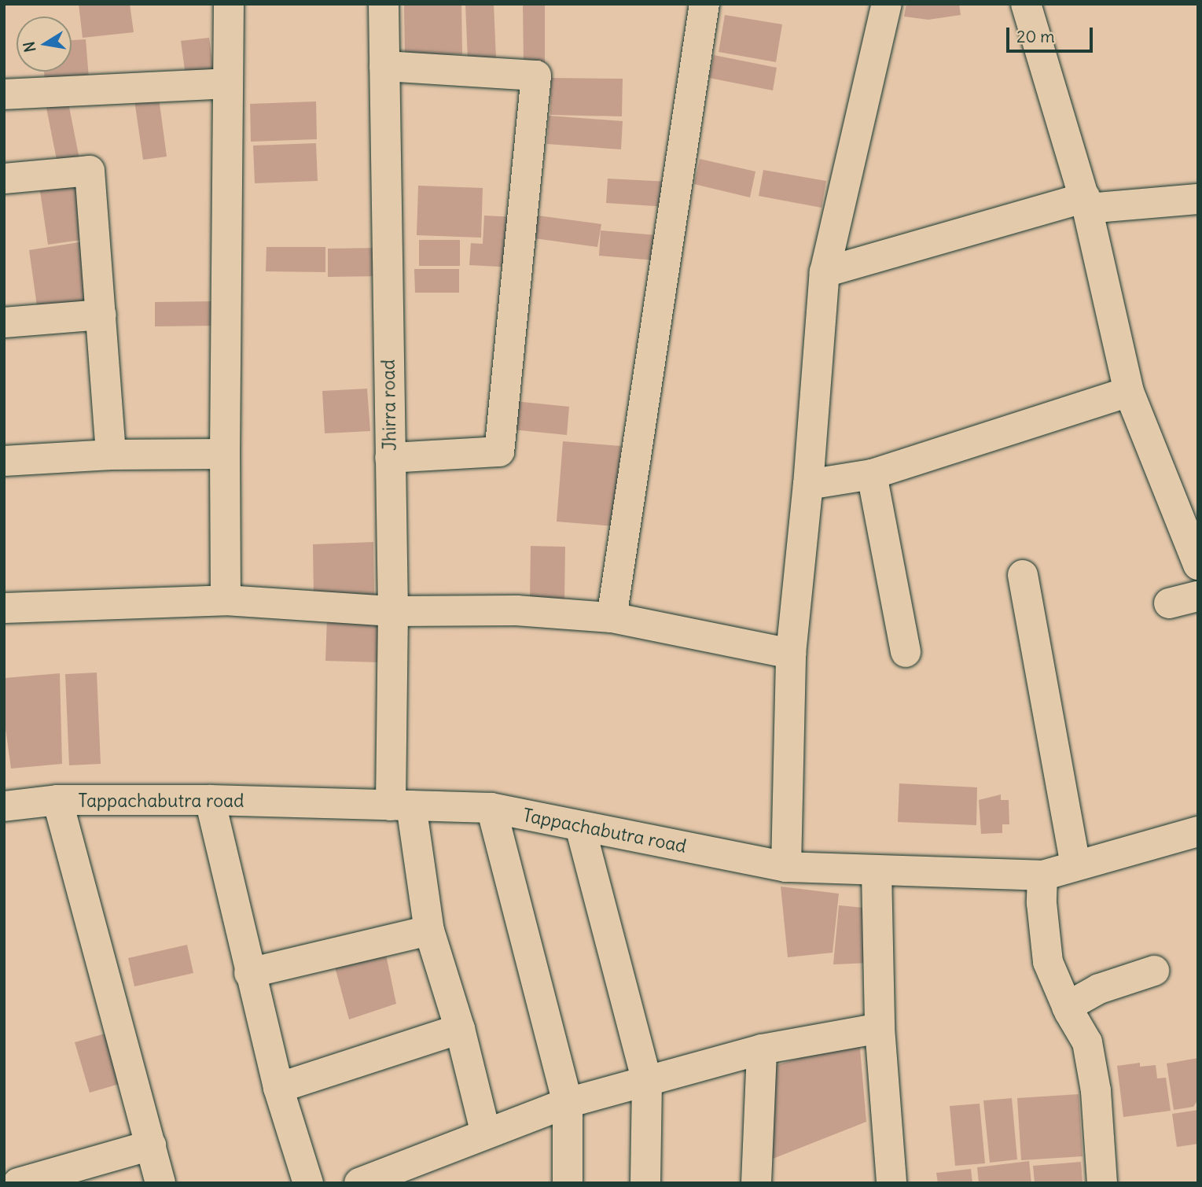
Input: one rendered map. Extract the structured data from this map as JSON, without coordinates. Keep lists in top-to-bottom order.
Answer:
{
  "streets": {
    "street": ["Jhirra road", "Tappachabutra road"]
  },
  "crossings": [
    ["Jhirra road", "Tappachabutra road"]
  ],
  "scale_bar": "20 m",
  "north": "left"
}
